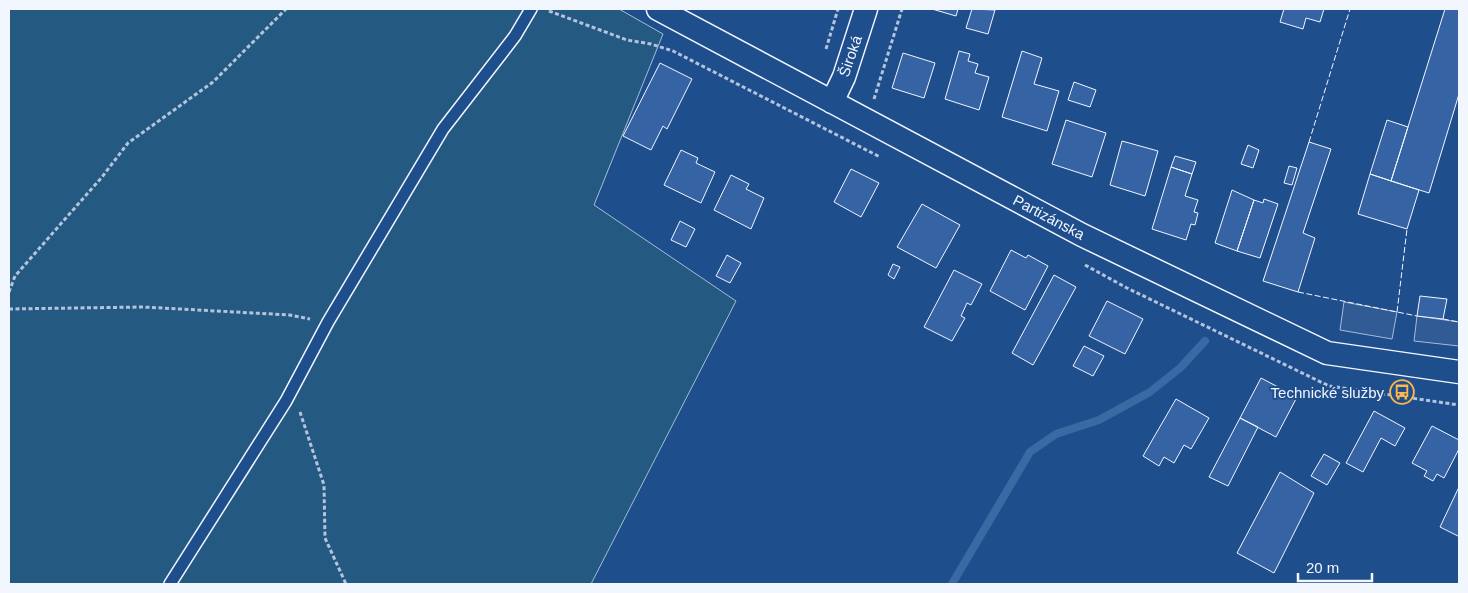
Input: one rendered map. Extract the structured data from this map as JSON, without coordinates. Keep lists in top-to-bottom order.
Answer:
{
  "streets": {
    "street": ["Široká", "Partizánska"]
  },
  "crossings": [
    ["Široká", "Partizánska"]
  ],
  "places": {
    "bus stop": ["Technické služby"]
  },
  "scale_bar": "20 m"
}
